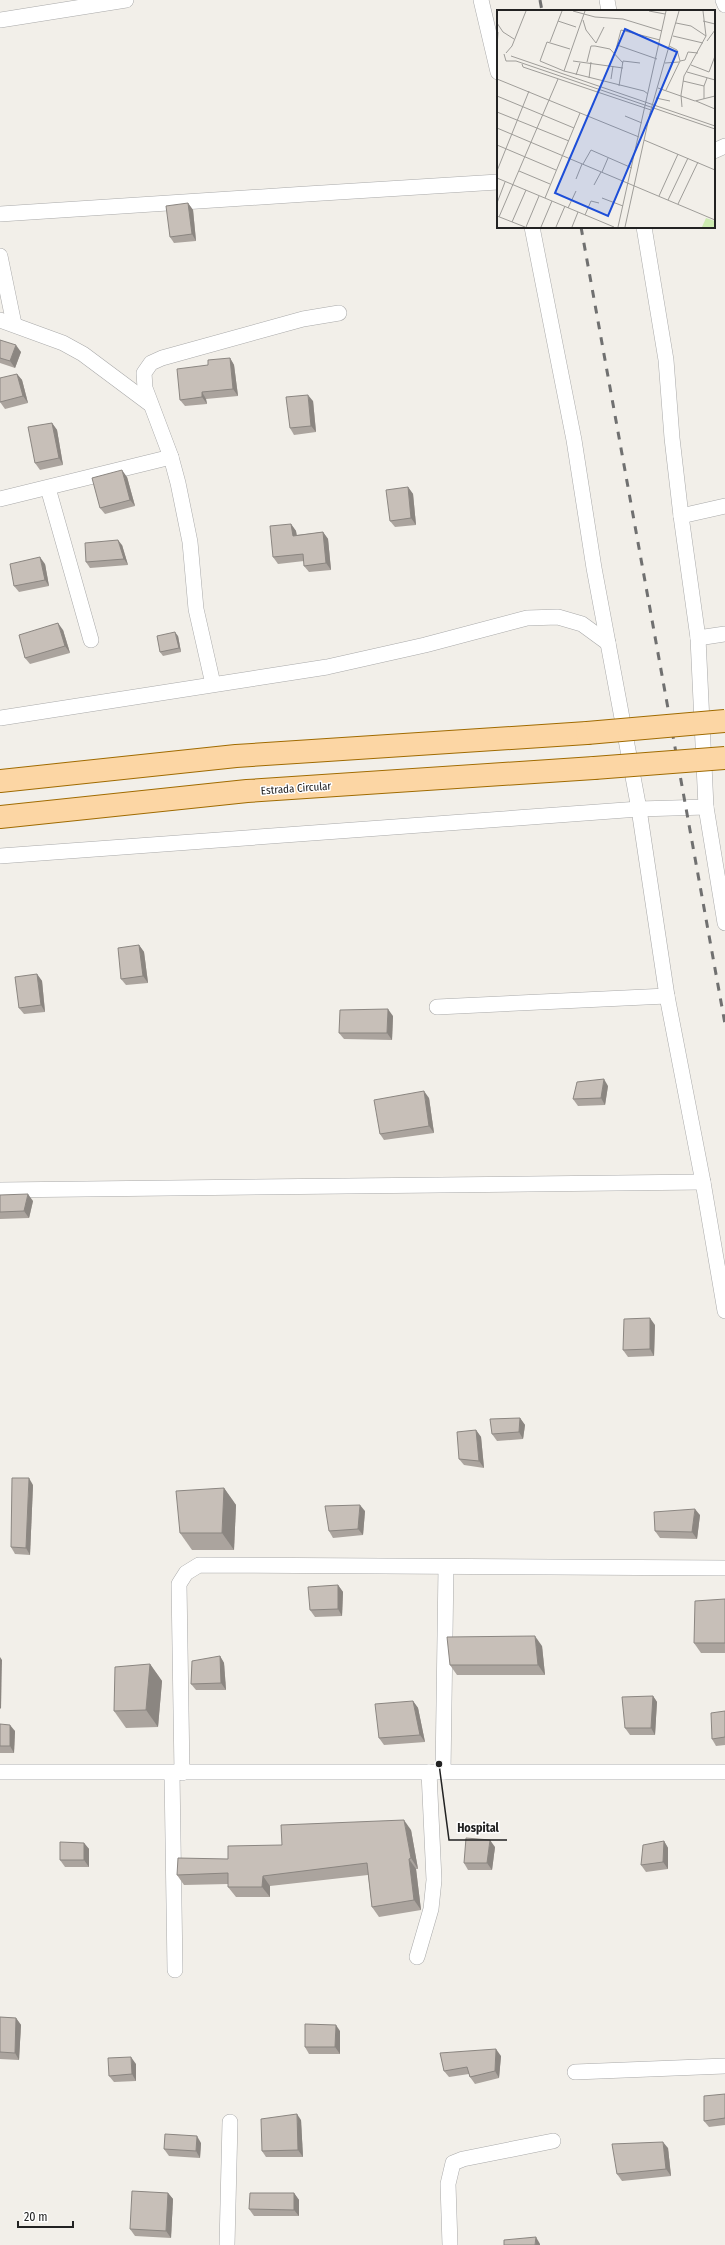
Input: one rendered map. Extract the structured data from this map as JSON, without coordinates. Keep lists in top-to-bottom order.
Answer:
{
  "streets": {
    "main road": ["Estrada Circular"]
  },
  "places": ["Hospital"],
  "scale_bar": "20 m"
}
